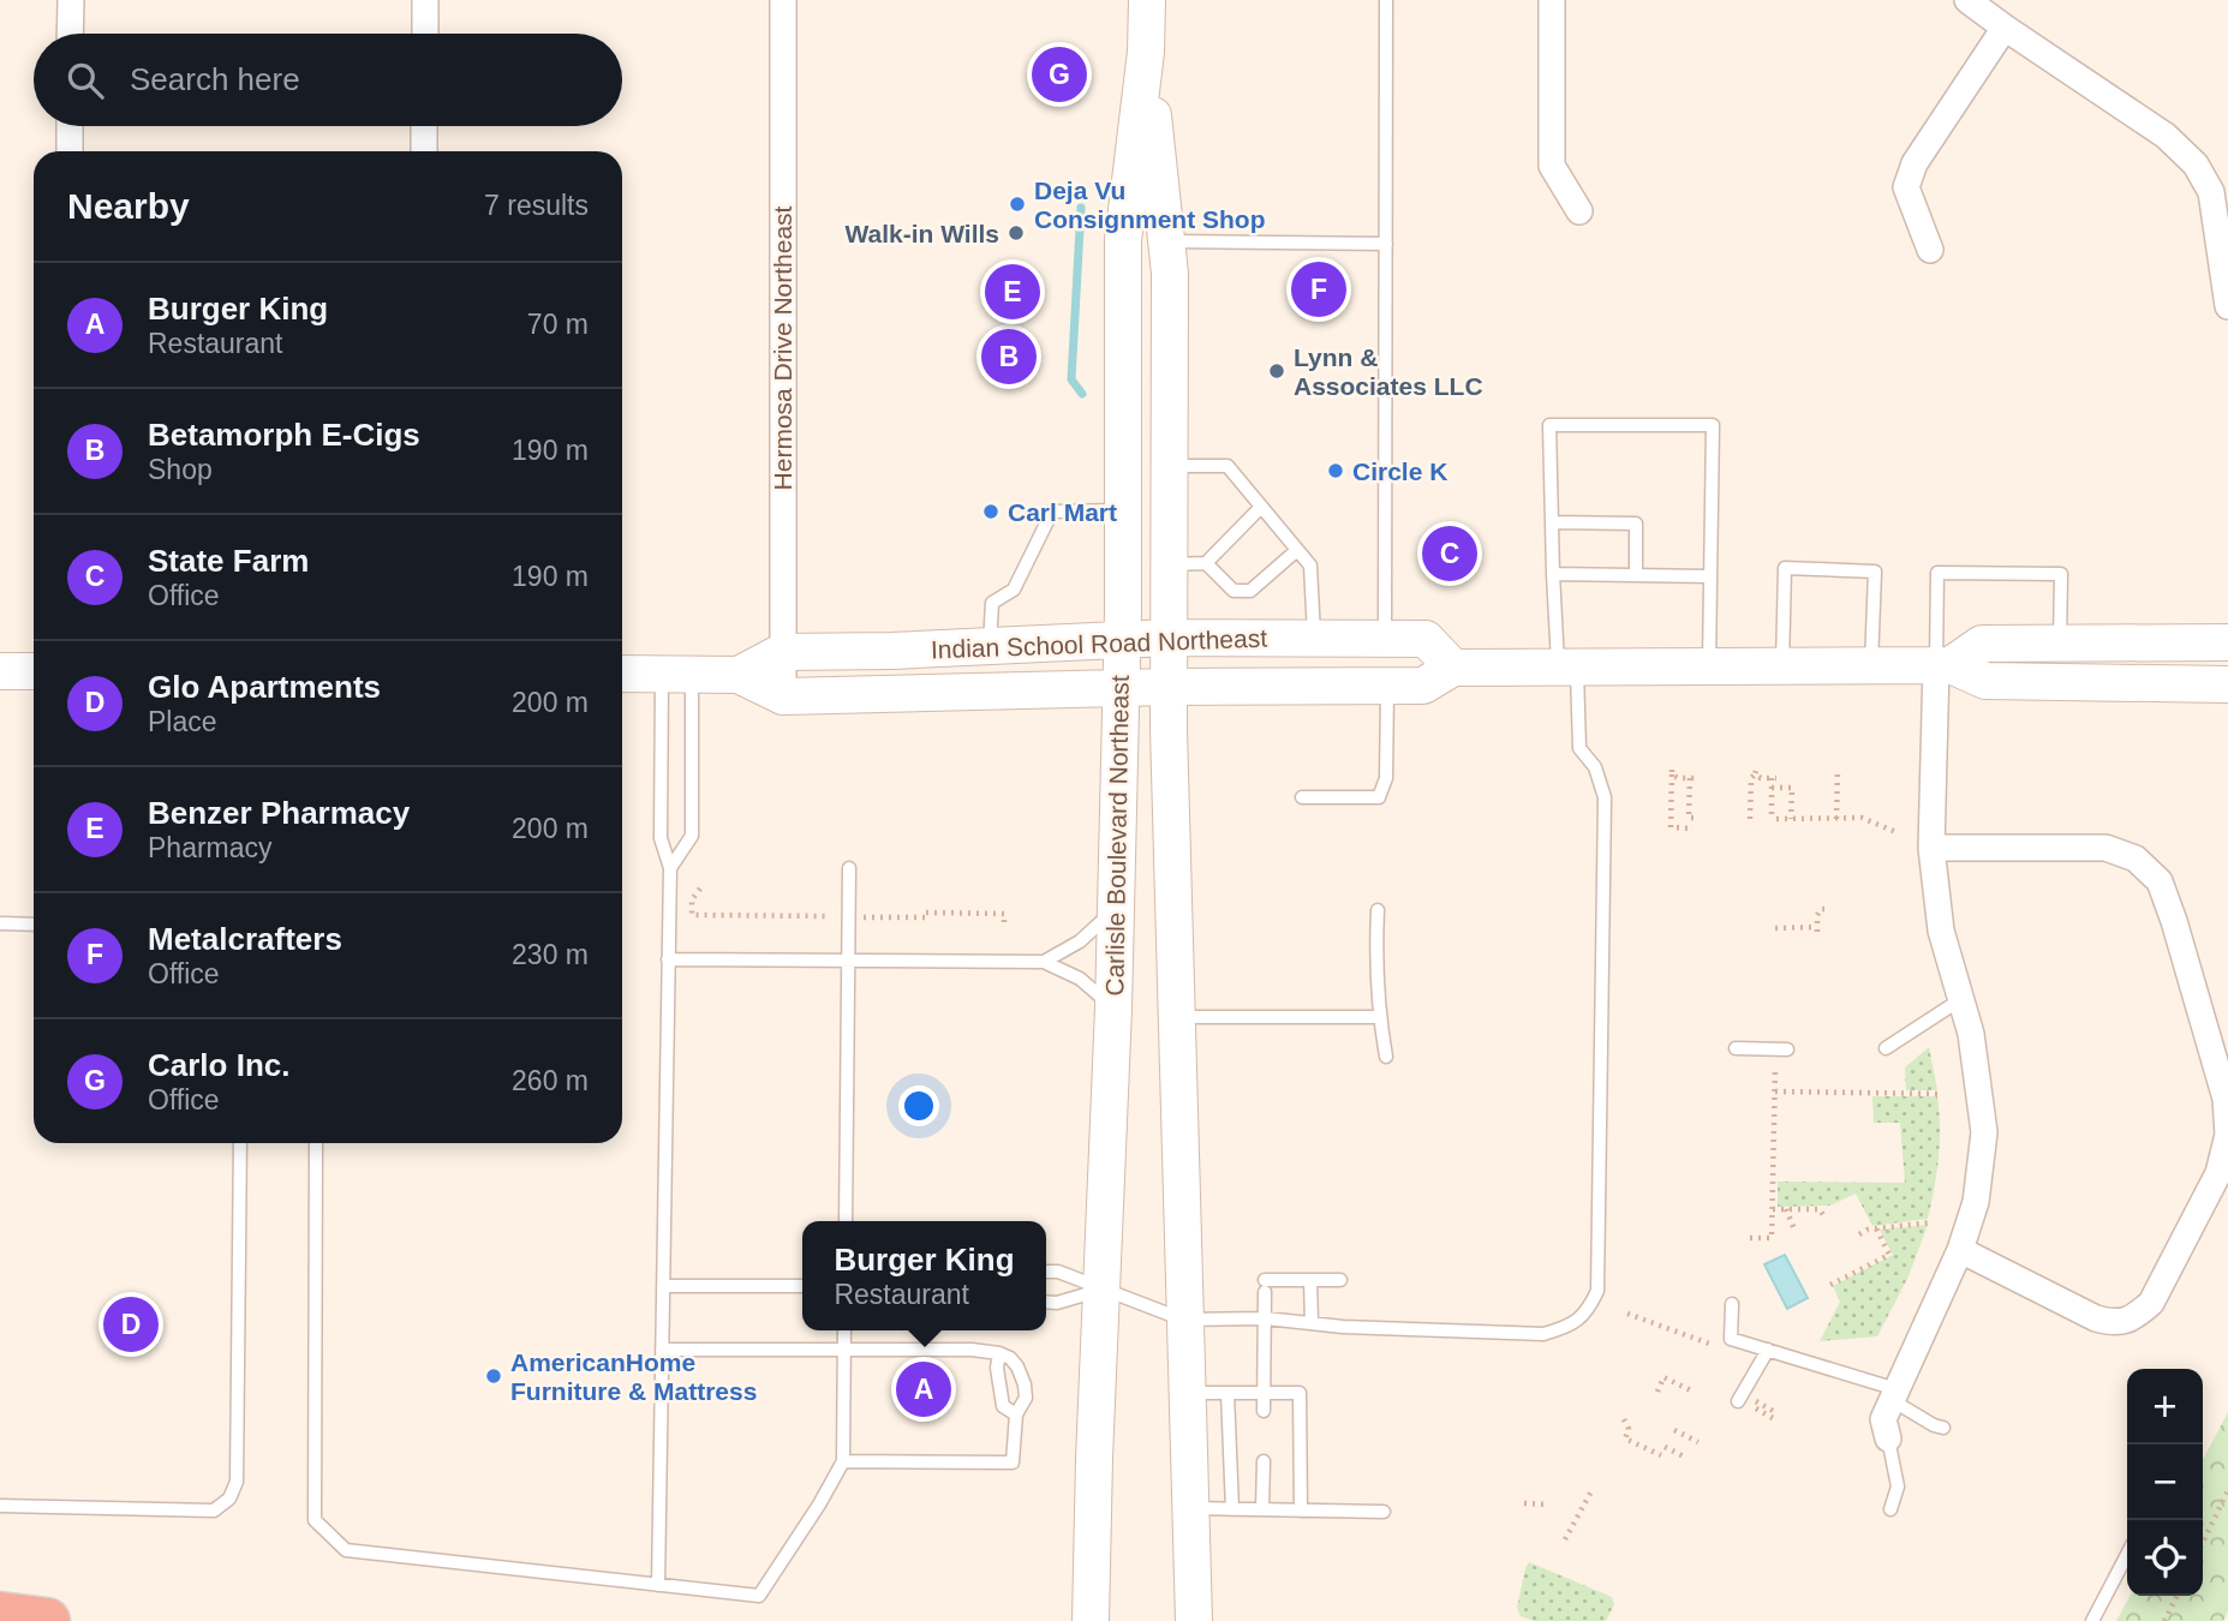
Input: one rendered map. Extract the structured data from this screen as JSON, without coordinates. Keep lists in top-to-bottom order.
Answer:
{
  "streets": {
    "main road": ["Indian School Road Northeast", "Carlisle Boulevard Northeast"],
    "street": ["Hermosa Drive Northeast"]
  },
  "crossings": [
    ["Hermosa Drive Northeast", "Indian School Road Northeast"],
    ["Indian School Road Northeast", "Carlisle Boulevard Northeast"]
  ],
  "places": [
    "Deja Vu Consignment Shop",
    "Walk-in Wills",
    "Lynn & Associates LLC",
    "Circle K",
    "Carl Mart",
    "AmericanHome Furniture & Mattress"
  ],
  "page": {
    "search": "Search here",
    "pins": [
      "G",
      "F",
      "E",
      "B",
      "C",
      "D",
      "A"
    ],
    "heading": ["Nearby", "7 results"],
    "list": [
      {
        "mark": "A",
        "name": "Burger King",
        "note": "Restaurant",
        "value": "70 m"
      },
      {
        "mark": "B",
        "name": "Betamorph E-Cigs",
        "note": "Shop",
        "value": "190 m"
      },
      {
        "mark": "C",
        "name": "State Farm",
        "note": "Office",
        "value": "190 m"
      },
      {
        "mark": "D",
        "name": "Glo Apartments",
        "note": "Place",
        "value": "200 m"
      },
      {
        "mark": "E",
        "name": "Benzer Pharmacy",
        "note": "Pharmacy",
        "value": "200 m"
      },
      {
        "mark": "F",
        "name": "Metalcrafters",
        "note": "Office",
        "value": "230 m"
      },
      {
        "mark": "G",
        "name": "Carlo Inc.",
        "note": "Office",
        "value": "260 m"
      }
    ],
    "popup": ["Burger King", "Restaurant"],
    "map_buttons": ["+", "−"]
  }
}
